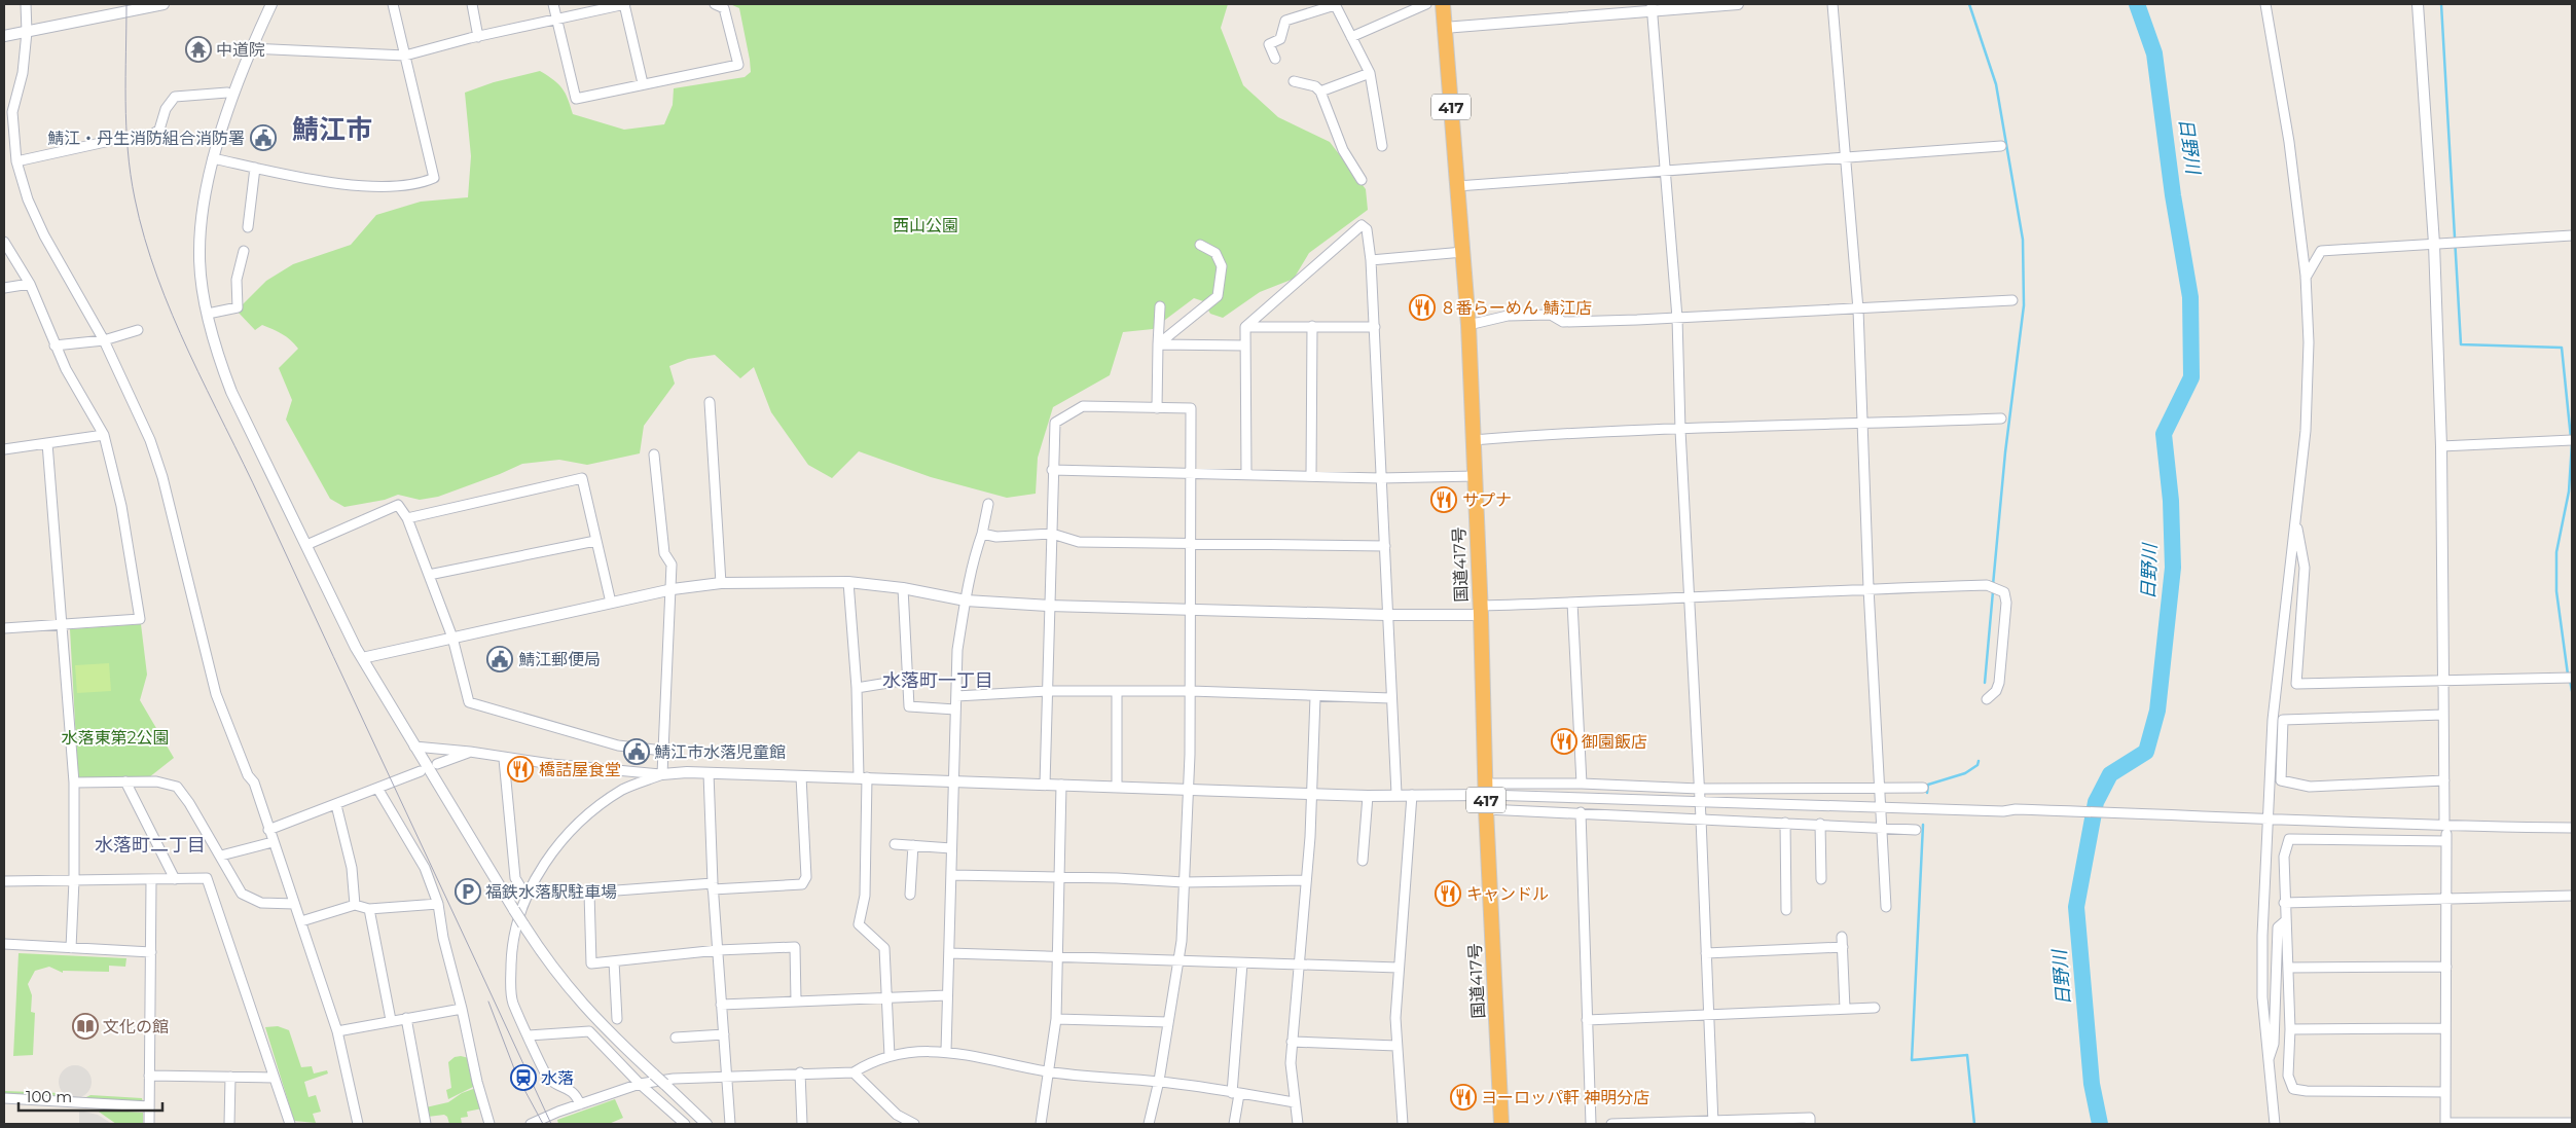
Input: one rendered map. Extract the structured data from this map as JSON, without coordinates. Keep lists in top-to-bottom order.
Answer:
{
  "streets": {
    "highway": ["417", "国道417号"]
  },
  "districts": ["鯖江市", "水落町一丁目", "水落町二丁目"],
  "water": ["日野川"],
  "parks": ["西山公園", "水落東第2公園"],
  "places": {
    "temple": ["中道院"],
    "public building": ["鯖江・丹生消防組合消防署", "鯖江郵便局", "鯖江市水落児童館"],
    "restaurant": [
      "８番らーめん 鯖江店",
      "サプナ",
      "御園飯店",
      "橋詰屋食堂",
      "キャンドル",
      "ヨーロッパ軒 神明分店"
    ],
    "parking": ["福鉄水落駅駐車場"],
    "library": ["文化の館"],
    "station": ["水落"]
  },
  "scale_bar": "100 m"
}
